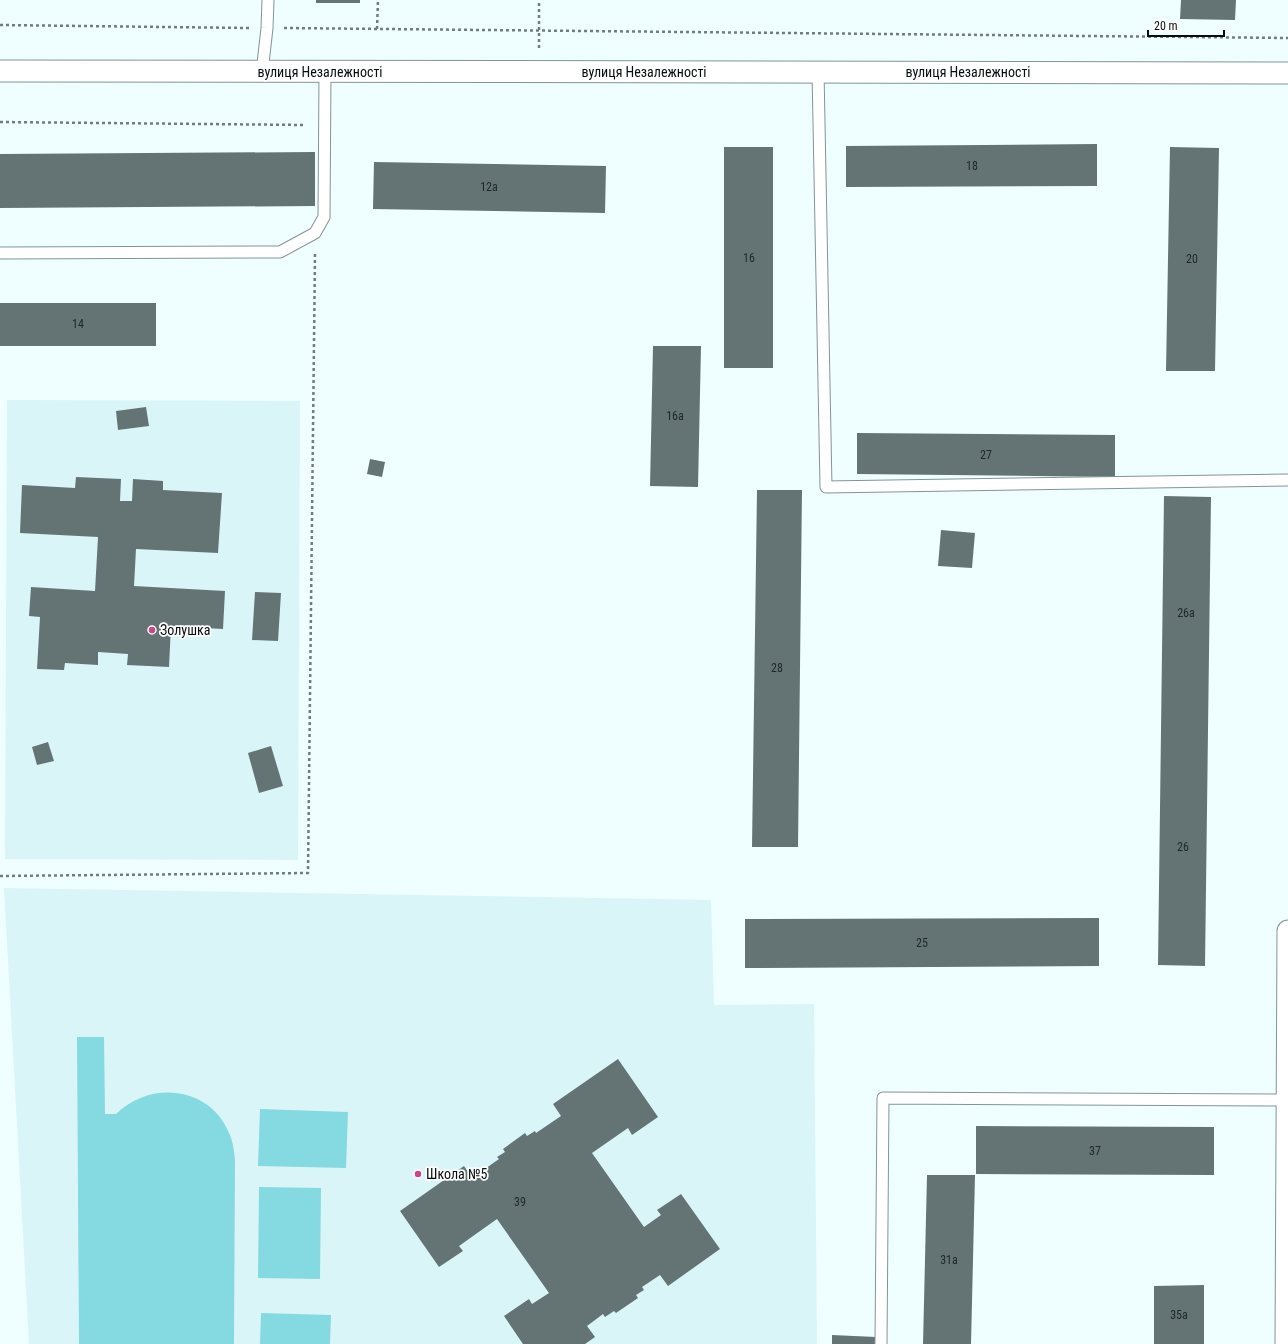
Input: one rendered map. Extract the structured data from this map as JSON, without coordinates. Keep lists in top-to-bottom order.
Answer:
{
  "streets": {
    "street": ["вулиця Незалежності"]
  },
  "places": ["Золушка", "Школа №5"],
  "house_numbers": [
    "18",
    "12а",
    "16",
    "20",
    "14",
    "16а",
    "27",
    "26а",
    "28",
    "26",
    "25",
    "37",
    "39",
    "31а",
    "35а"
  ],
  "scale_bar": "20 m"
}
